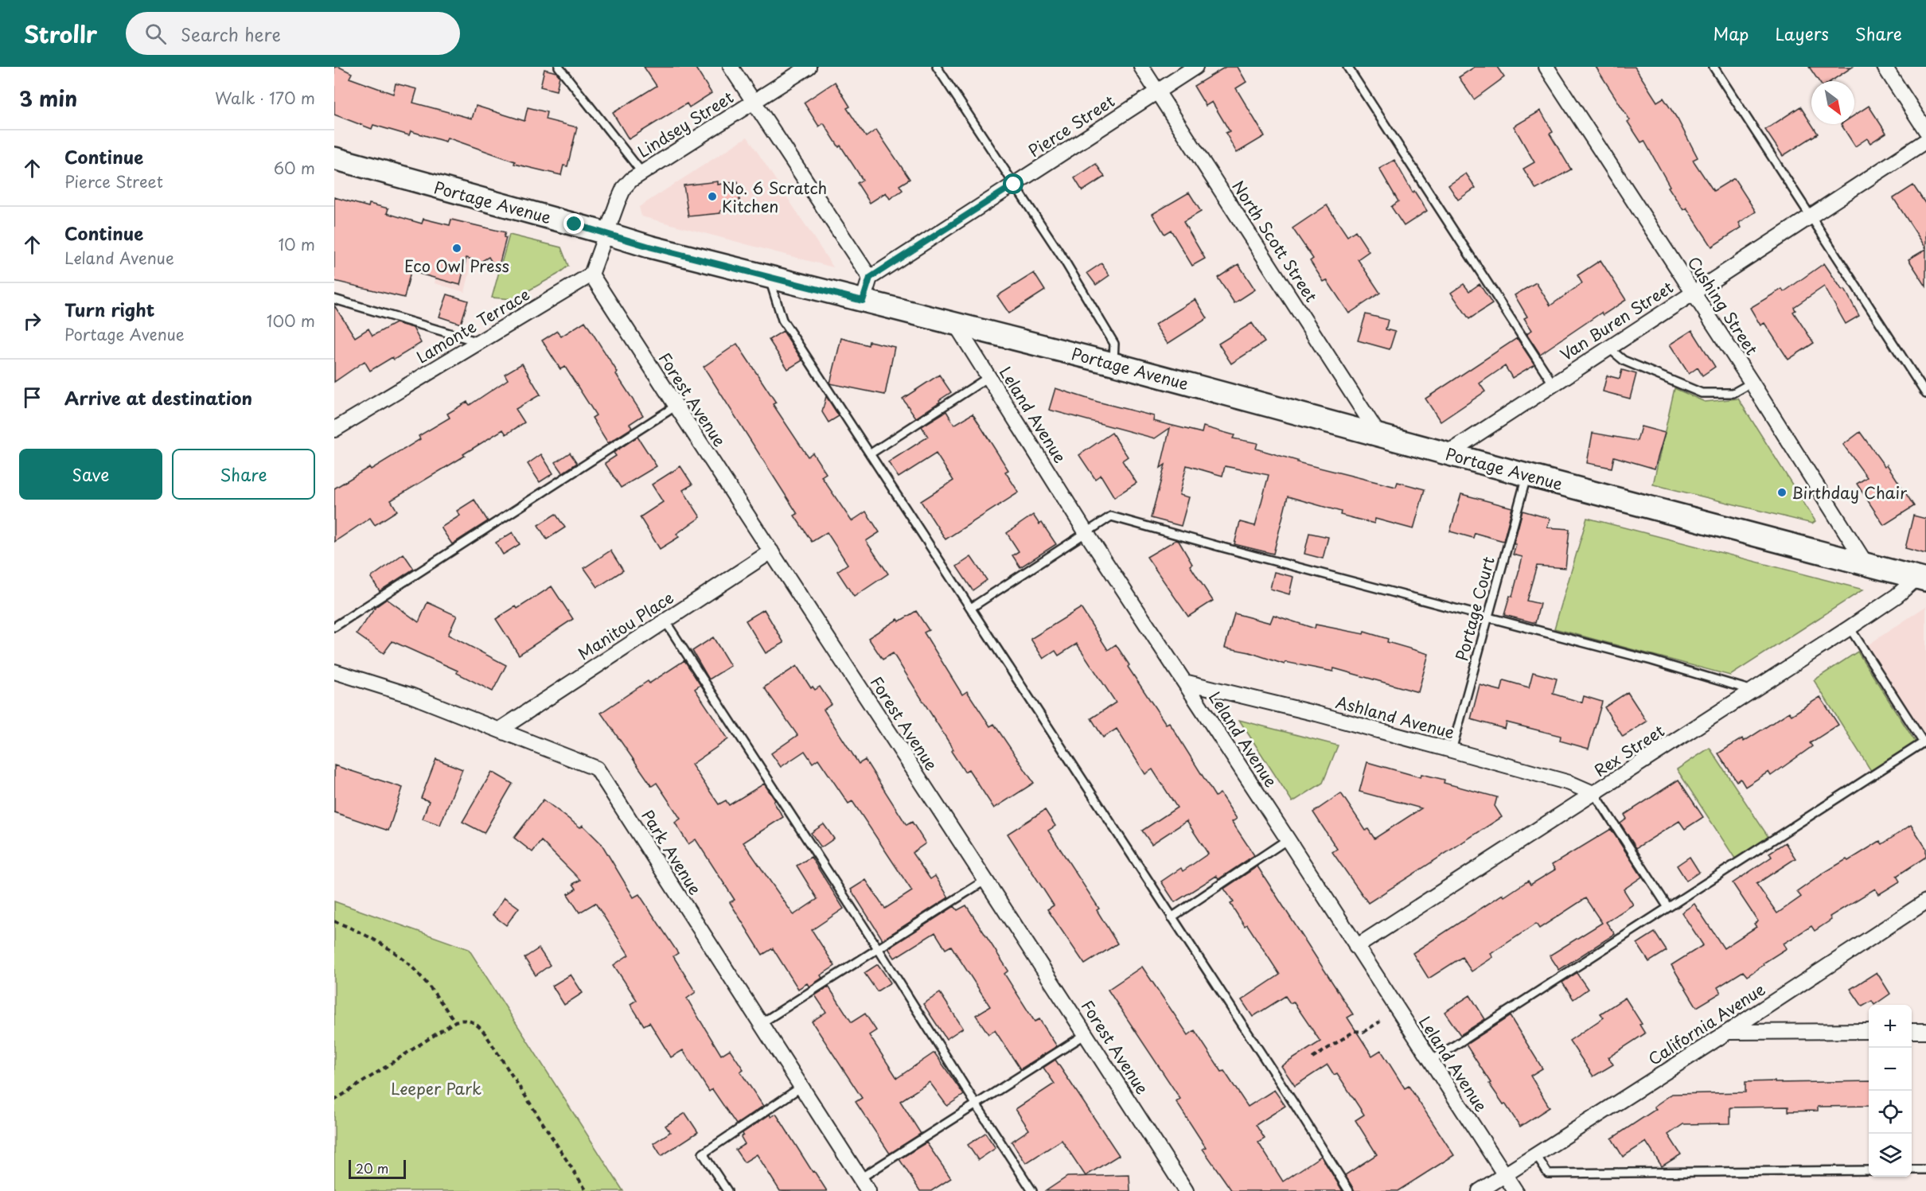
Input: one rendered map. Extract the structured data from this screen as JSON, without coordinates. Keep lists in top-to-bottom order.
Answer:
{
  "streets": {
    "main road": ["Portage Avenue"],
    "street": [
      "Lindsey Street",
      "Pierce Street",
      "North Scott Street",
      "Cushing Street",
      "Van Buren Street",
      "Lamonte Terrace",
      "Forest Avenue",
      "Leland Avenue",
      "Manitou Place",
      "Ashland Avenue",
      "Rex Street",
      "Park Avenue",
      "California Avenue"
    ],
    "lane": ["Portage Court"]
  },
  "crossings": [
    ["Lindsey Street", "Portage Avenue"],
    ["Pierce Street", "North Scott Street"],
    ["Portage Avenue", "North Scott Street"],
    ["Portage Avenue", "Cushing Street"],
    ["Portage Avenue", "Van Buren Street"],
    ["Portage Avenue", "Leland Avenue"],
    ["Portage Avenue", "Portage Court"],
    ["Portage Avenue", "Rex Street"],
    ["Cushing Street", "Van Buren Street"],
    ["Lamonte Terrace", "Forest Avenue"],
    ["Forest Avenue", "Manitou Place"],
    ["Leland Avenue", "Ashland Avenue"],
    ["Leland Avenue", "Rex Street"],
    ["Leland Avenue", "California Avenue"],
    ["Portage Court", "Ashland Avenue"],
    ["Manitou Place", "Park Avenue"],
    ["Ashland Avenue", "Rex Street"]
  ],
  "parks": ["Leeper Park"],
  "places": ["No. 6 Scratch Kitchen", "Eco Owl Press", "Birthday Chair"],
  "scale_bar": "20 m",
  "north": "bottom right",
  "page": {
    "header": "Strollr",
    "search": "Search here",
    "nav": ["Map", "Layers", "Share"],
    "heading": ["3 min", "Walk · 170 m"],
    "list": [
      ["Continue", "Pierce Street", "60 m"],
      ["Continue", "Leland Avenue", "10 m"],
      ["Turn right", "Portage Avenue", "100 m"],
      "Arrive at destination"
    ],
    "buttons": ["Save", "Share"],
    "map_buttons": ["+", "−"],
    "scale": "20 m"
  }
}
